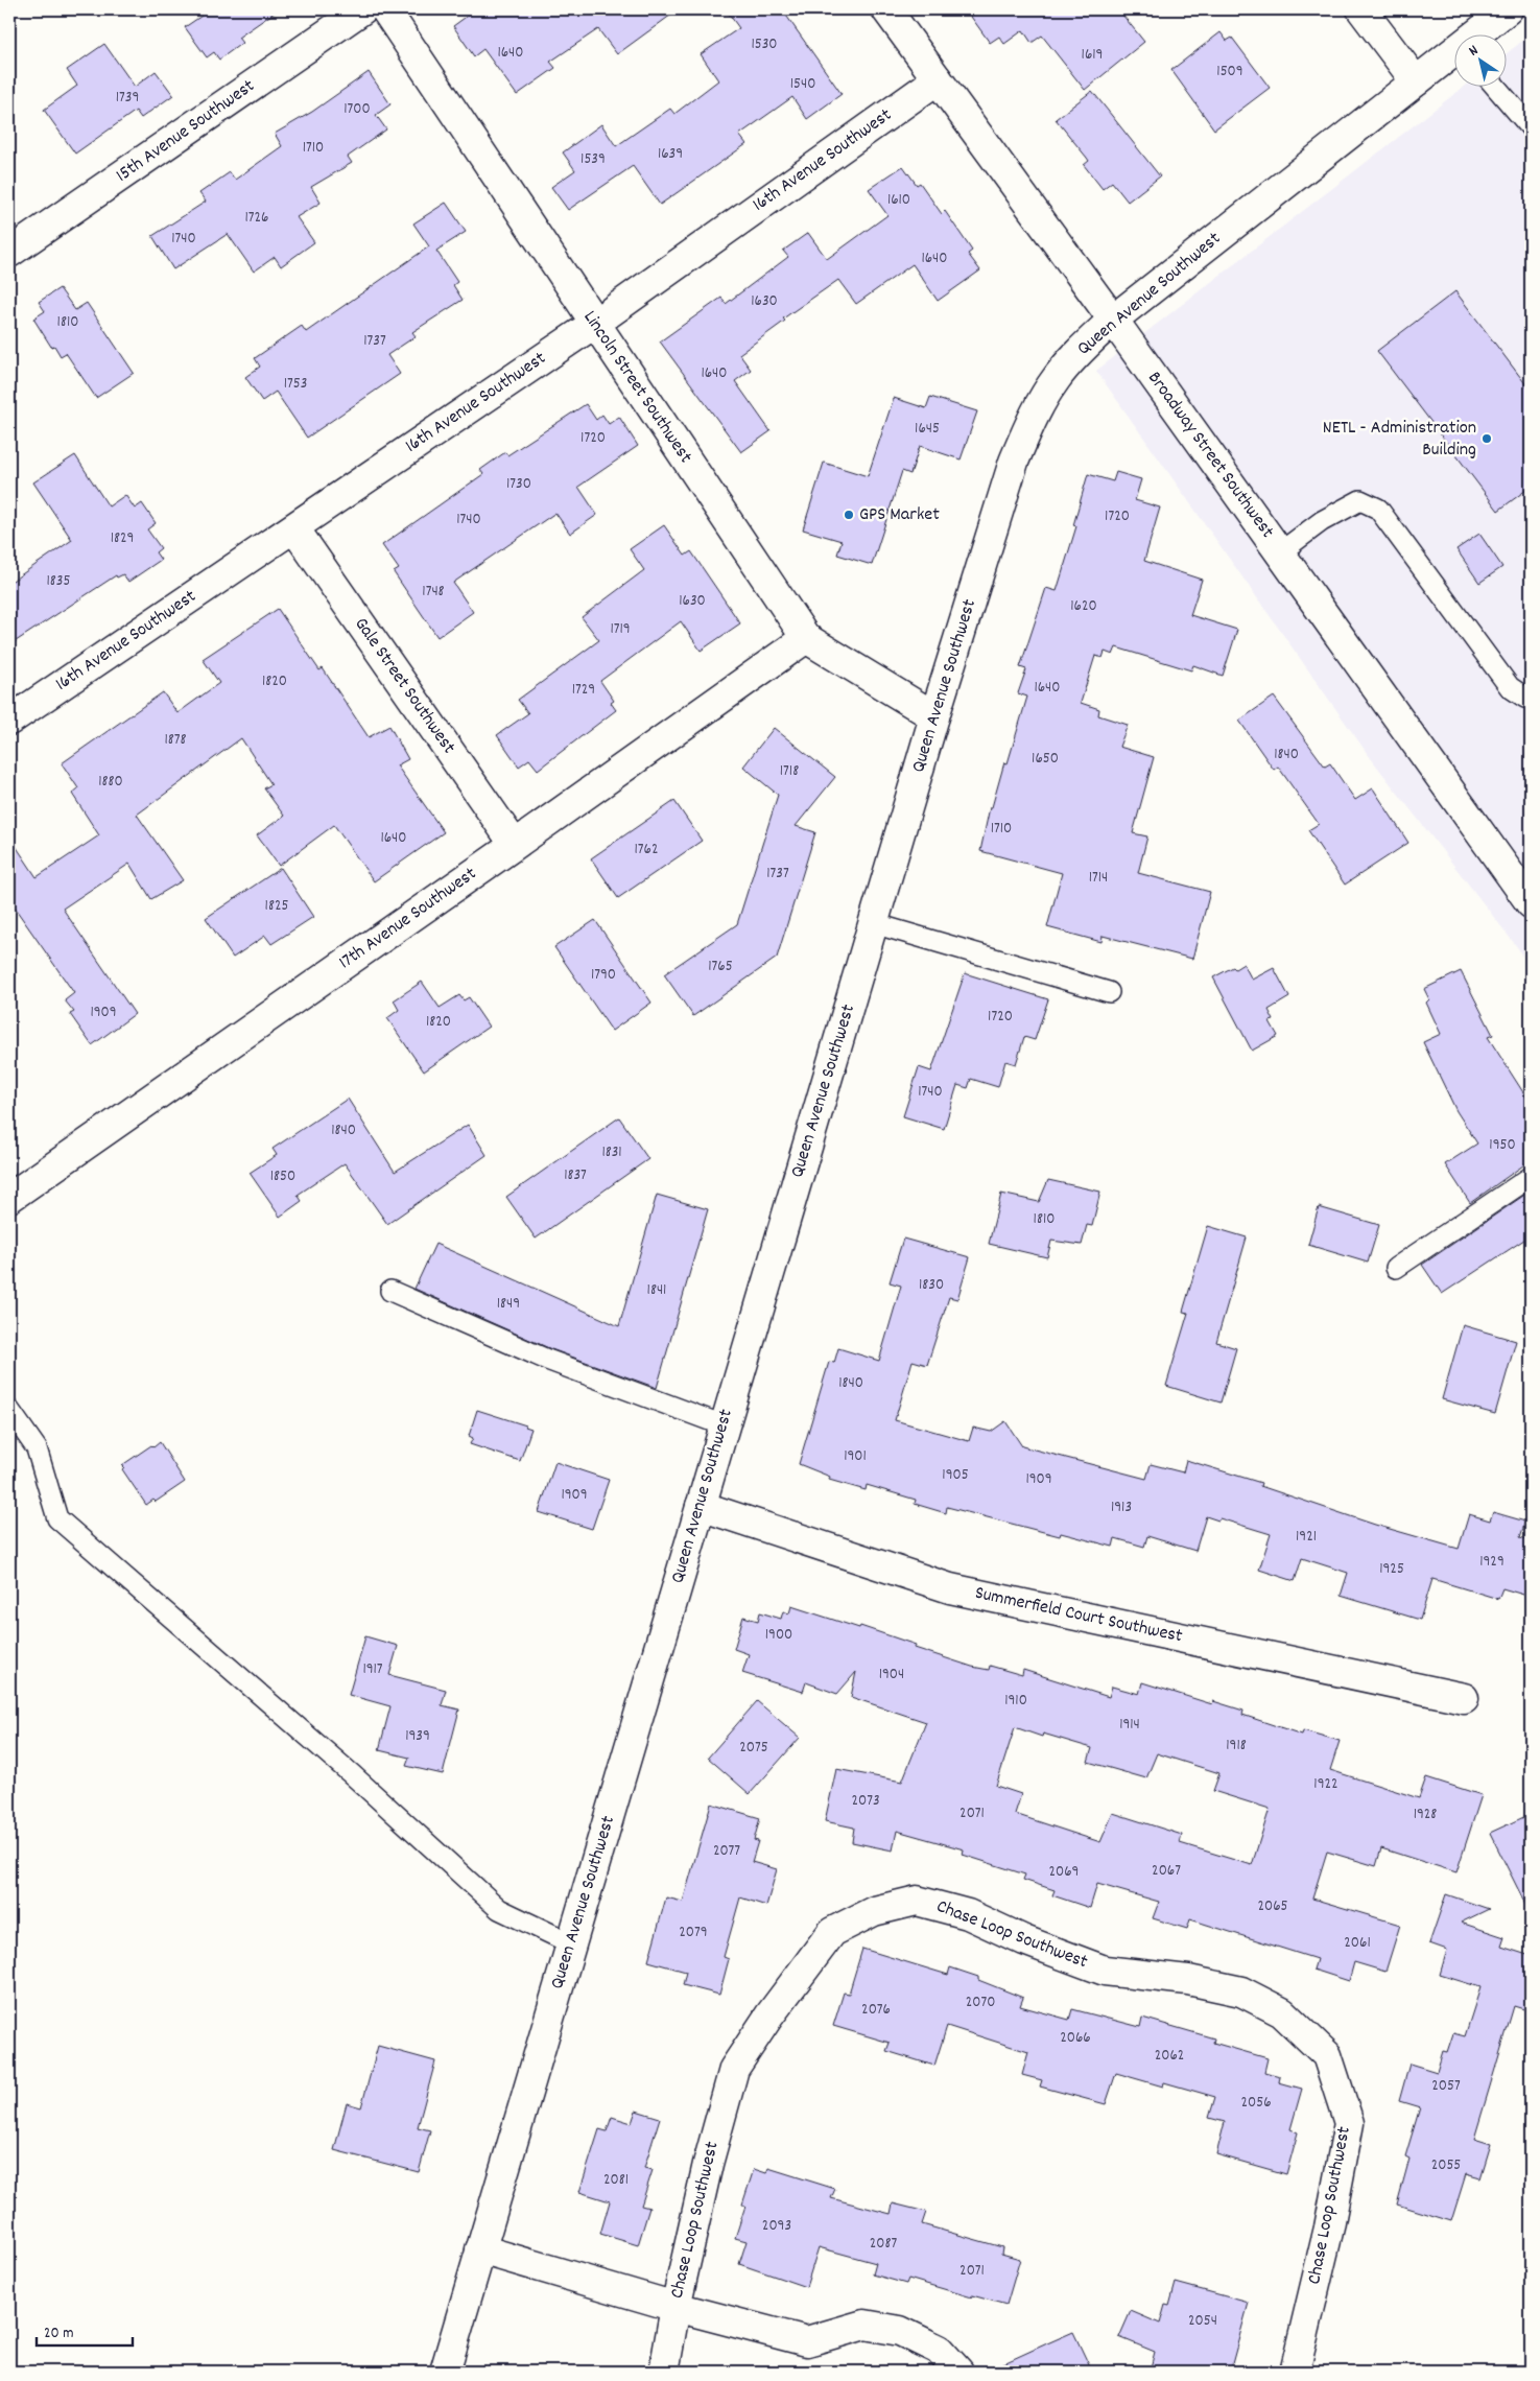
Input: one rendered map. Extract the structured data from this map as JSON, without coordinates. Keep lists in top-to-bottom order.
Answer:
{
  "streets": {
    "street": [
      "15th Avenue Southwest",
      "16th Avenue Southwest",
      "Queen Avenue Southwest",
      "Lincoln Street Southwest",
      "Broadway Street Southwest",
      "Gale Street Southwest",
      "17th Avenue Southwest",
      "Summerfield Court Southwest",
      "Chase Loop Southwest"
    ]
  },
  "crossings": [
    ["16th Avenue Southwest", "Lincoln Street Southwest"],
    ["16th Avenue Southwest", "Broadway Street Southwest"],
    ["16th Avenue Southwest", "Gale Street Southwest"],
    ["Queen Avenue Southwest", "Lincoln Street Southwest"],
    ["Queen Avenue Southwest", "Broadway Street Southwest"],
    ["Queen Avenue Southwest", "Summerfield Court Southwest"],
    ["Lincoln Street Southwest", "17th Avenue Southwest"],
    ["Gale Street Southwest", "17th Avenue Southwest"]
  ],
  "places": ["NETL - Administration Building", "GPS Market"],
  "house_numbers": [
    "1530",
    "1640",
    "1619",
    "1509",
    "1540",
    "1739",
    "1700",
    "1710",
    "1639",
    "1539",
    "1610",
    "1726",
    "1740",
    "1640",
    "1630",
    "1810",
    "1737",
    "1640",
    "1753",
    "1645",
    "1720",
    "1730",
    "1720",
    "1740",
    "1829",
    "1835",
    "1748",
    "1630",
    "1620",
    "1719",
    "1820",
    "1640",
    "1729",
    "1878",
    "1840",
    "1650",
    "1718",
    "1880",
    "1710",
    "1640",
    "1762",
    "1737",
    "1714",
    "1825",
    "1765",
    "1790",
    "1909",
    "1720",
    "1820",
    "1740",
    "1840",
    "1950",
    "1831",
    "1837",
    "1850",
    "1810",
    "1830",
    "1841",
    "1849",
    "1840",
    "1901",
    "1905",
    "1909",
    "1909",
    "1913",
    "1921",
    "1929",
    "1925",
    "1900",
    "1917",
    "1904",
    "1910",
    "1914",
    "1939",
    "1918",
    "2075",
    "1922",
    "2073",
    "2071",
    "1928",
    "2077",
    "2067",
    "2069",
    "2065",
    "2079",
    "2061",
    "2070",
    "2076",
    "2066",
    "2062",
    "2057",
    "2056",
    "2055",
    "2081",
    "2093",
    "2087",
    "2071",
    "2054"
  ],
  "scale_bar": "20 m",
  "north": "top left"
}
